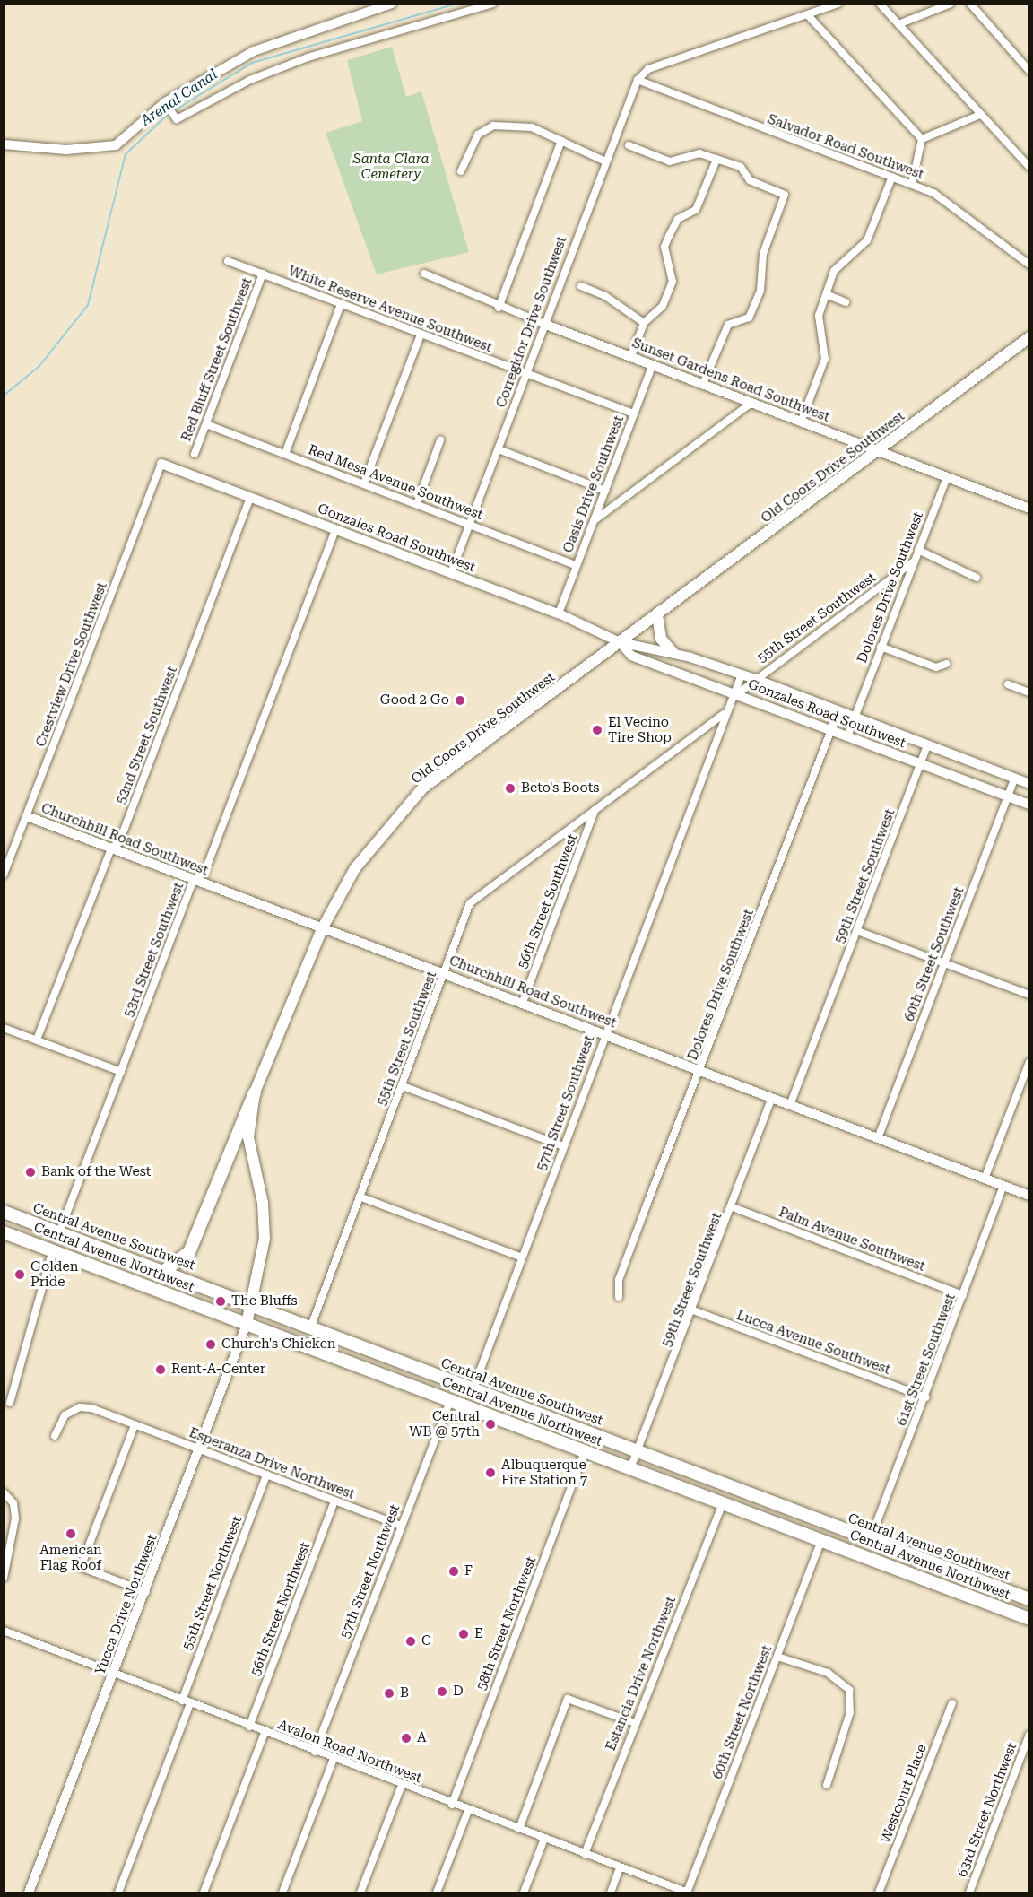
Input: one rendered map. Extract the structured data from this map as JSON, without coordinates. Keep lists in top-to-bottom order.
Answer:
{
  "streets": {
    "main road": ["Old Coors Drive Southwest", "Central Avenue Southwest", "Central Avenue Northwest"],
    "street": [
      "Salvador Road Southwest",
      "White Reserve Avenue Southwest",
      "Corregidor Drive Southwest",
      "Red Bluff Street Southwest",
      "Sunset Gardens Road Southwest",
      "Red Mesa Avenue Southwest",
      "Oasis Drive Southwest",
      "Gonzales Road Southwest",
      "Dolores Drive Southwest",
      "55th Street Southwest",
      "Crestview Drive Southwest",
      "52nd Street Southwest",
      "Churchhill Road Southwest",
      "59th Street Southwest",
      "56th Street Southwest",
      "53rd Street Southwest",
      "60th Street Southwest",
      "57th Street Southwest",
      "Palm Avenue Southwest",
      "Lucca Avenue Southwest",
      "61st Street Southwest",
      "Esperanza Drive Northwest",
      "57th Street Northwest",
      "55th Street Northwest",
      "Yucca Drive Northwest",
      "56th Street Northwest",
      "58th Street Northwest",
      "Estancia Drive Northwest",
      "60th Street Northwest",
      "Avalon Road Northwest",
      "Westcourt Place",
      "63rd Street Northwest"
    ]
  },
  "crossings": [
    ["Salvador Road Southwest", "Corregidor Drive Southwest"],
    ["White Reserve Avenue Southwest", "Corregidor Drive Southwest"],
    ["White Reserve Avenue Southwest", "Red Bluff Street Southwest"],
    ["White Reserve Avenue Southwest", "Oasis Drive Southwest"],
    ["Corregidor Drive Southwest", "Sunset Gardens Road Southwest"],
    ["Corregidor Drive Southwest", "Red Mesa Avenue Southwest"],
    ["Corregidor Drive Southwest", "Gonzales Road Southwest"],
    ["Red Bluff Street Southwest", "Red Mesa Avenue Southwest"],
    ["Sunset Gardens Road Southwest", "Old Coors Drive Southwest"],
    ["Sunset Gardens Road Southwest", "Oasis Drive Southwest"],
    ["Sunset Gardens Road Southwest", "Dolores Drive Southwest"],
    ["Old Coors Drive Southwest", "Gonzales Road Southwest"],
    ["Old Coors Drive Southwest", "Churchhill Road Southwest"],
    ["Old Coors Drive Southwest", "Central Avenue Southwest"],
    ["Old Coors Drive Southwest", "Central Avenue Northwest"],
    ["Old Coors Drive Southwest", "Yucca Drive Northwest"],
    ["Red Mesa Avenue Southwest", "Oasis Drive Southwest"],
    ["Oasis Drive Southwest", "Gonzales Road Southwest"],
    ["Gonzales Road Southwest", "Dolores Drive Southwest"],
    ["Gonzales Road Southwest", "55th Street Southwest"],
    ["Gonzales Road Southwest", "Crestview Drive Southwest"],
    ["Gonzales Road Southwest", "52nd Street Southwest"],
    ["Gonzales Road Southwest", "59th Street Southwest"],
    ["Gonzales Road Southwest", "53rd Street Southwest"],
    ["Gonzales Road Southwest", "60th Street Southwest"],
    ["Gonzales Road Southwest", "57th Street Southwest"],
    ["Dolores Drive Southwest", "55th Street Southwest"],
    ["Dolores Drive Southwest", "Churchhill Road Southwest"],
    ["55th Street Southwest", "Churchhill Road Southwest"],
    ["55th Street Southwest", "56th Street Southwest"],
    ["55th Street Southwest", "57th Street Southwest"],
    ["55th Street Southwest", "Central Avenue Southwest"],
    ["Crestview Drive Southwest", "Churchhill Road Southwest"],
    ["52nd Street Southwest", "Churchhill Road Southwest"],
    ["Churchhill Road Southwest", "59th Street Southwest"],
    ["Churchhill Road Southwest", "56th Street Southwest"],
    ["Churchhill Road Southwest", "53rd Street Southwest"],
    ["Churchhill Road Southwest", "60th Street Southwest"],
    ["Churchhill Road Southwest", "57th Street Southwest"],
    ["Churchhill Road Southwest", "61st Street Southwest"],
    ["59th Street Southwest", "Central Avenue Southwest"],
    ["59th Street Southwest", "Palm Avenue Southwest"],
    ["59th Street Southwest", "Central Avenue Northwest"],
    ["59th Street Southwest", "Lucca Avenue Southwest"],
    ["53rd Street Southwest", "Central Avenue Southwest"],
    ["57th Street Southwest", "Central Avenue Southwest"],
    ["Central Avenue Southwest", "61st Street Southwest"],
    ["Palm Avenue Southwest", "61st Street Southwest"],
    ["Central Avenue Northwest", "57th Street Northwest"],
    ["Central Avenue Northwest", "Yucca Drive Northwest"],
    ["Central Avenue Northwest", "58th Street Northwest"],
    ["Central Avenue Northwest", "Estancia Drive Northwest"],
    ["Central Avenue Northwest", "60th Street Northwest"],
    ["Lucca Avenue Southwest", "61st Street Southwest"],
    ["Esperanza Drive Northwest", "57th Street Northwest"],
    ["Esperanza Drive Northwest", "55th Street Northwest"],
    ["Esperanza Drive Northwest", "Yucca Drive Northwest"],
    ["Esperanza Drive Northwest", "56th Street Northwest"],
    ["57th Street Northwest", "Avalon Road Northwest"],
    ["55th Street Northwest", "Avalon Road Northwest"],
    ["Yucca Drive Northwest", "Avalon Road Northwest"],
    ["56th Street Northwest", "Avalon Road Northwest"],
    ["58th Street Northwest", "Avalon Road Northwest"],
    ["Estancia Drive Northwest", "Avalon Road Northwest"],
    ["60th Street Northwest", "Avalon Road Northwest"]
  ],
  "water": ["Arenal Canal"],
  "parks": ["Santa Clara Cemetery"],
  "places": [
    "Good 2 Go",
    "El Vecino Tire Shop",
    "Beto's Boots",
    "Bank of the West",
    "Golden Pride",
    "The Bluffs",
    "Church's Chicken",
    "Rent-A-Center",
    "Central WB @ 57th",
    "Albuquerque Fire Station 7",
    "American Flag Roof",
    "F",
    "E",
    "C",
    "D",
    "B",
    "A"
  ]
}
